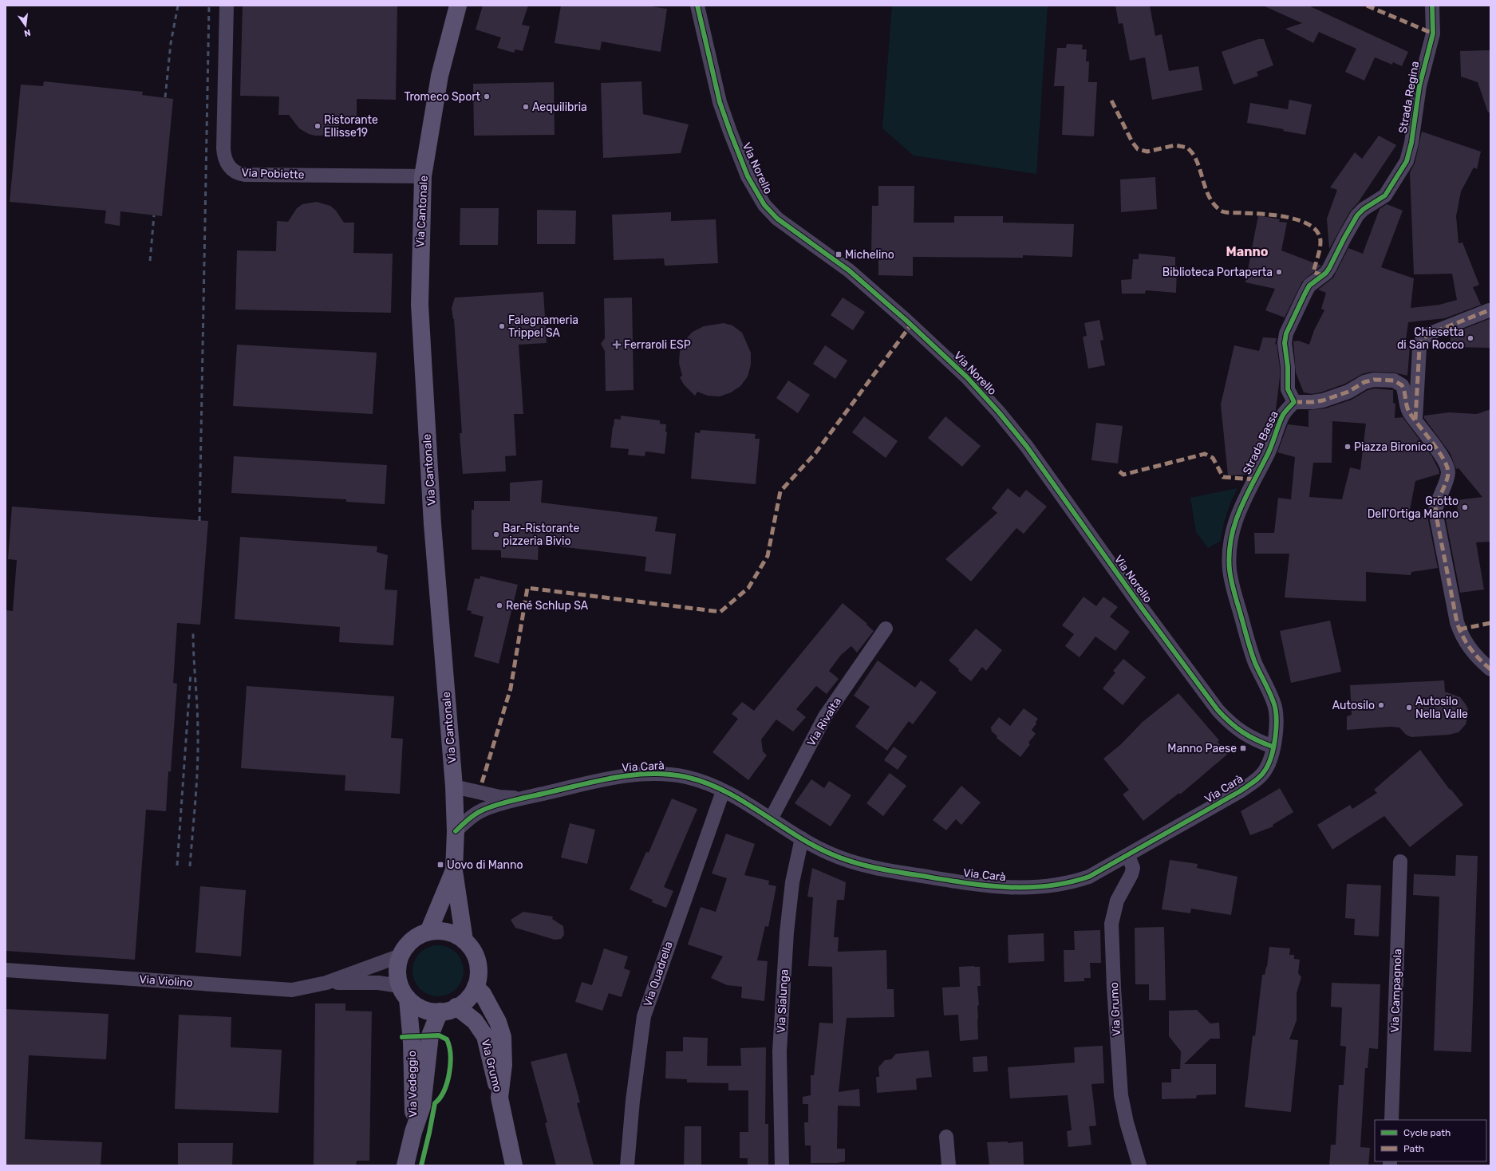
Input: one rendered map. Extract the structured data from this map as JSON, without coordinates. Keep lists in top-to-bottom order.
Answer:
{
  "streets": {
    "main road": ["Via Cantonale", "Via Grumo", "Via Vedeggio"],
    "street": [
      "Strada Regina",
      "Via Norello",
      "Via Pobiette",
      "Strada Bassa",
      "Via Rivalta",
      "Via Carà",
      "Via Quadrella",
      "Via Violino",
      "Via Campagnola",
      "Via Sialunga"
    ]
  },
  "crossings": [
    ["Strada Regina", "Strada Bassa"],
    ["Via Norello", "Via Carà"],
    ["Via Pobiette", "Via Cantonale"],
    ["Via Cantonale", "Via Grumo"],
    ["Via Cantonale", "Via Vedeggio"],
    ["Strada Bassa", "Via Carà"],
    ["Via Rivalta", "Via Carà"],
    ["Via Carà", "Via Quadrella"],
    ["Via Carà", "Via Sialunga"],
    ["Via Carà", "Via Grumo"],
    ["Via Grumo", "Via Vedeggio"]
  ],
  "districts": ["Manno"],
  "places": {
    "other": [
      "Tromeco Sport",
      "Aequilibria",
      "Ristorante Ellisse19",
      "Biblioteca Portaperta",
      "Falegnameria Trippel SA",
      "Chiesetta di San Rocco",
      "Piazza Bironico",
      "Grotto Dell'Ortiga Manno",
      "Bar-Ristorante pizzeria Bivio",
      "René Schlup SA",
      "Autosilo",
      "Autosilo Nella Valle"
    ],
    "transit": ["Michelino", "Manno Paese", "Uovo di Manno"],
    "health": ["Ferraroli ESP"]
  },
  "legend": ["Cycle path", "Path"],
  "north": "bottom"
}
